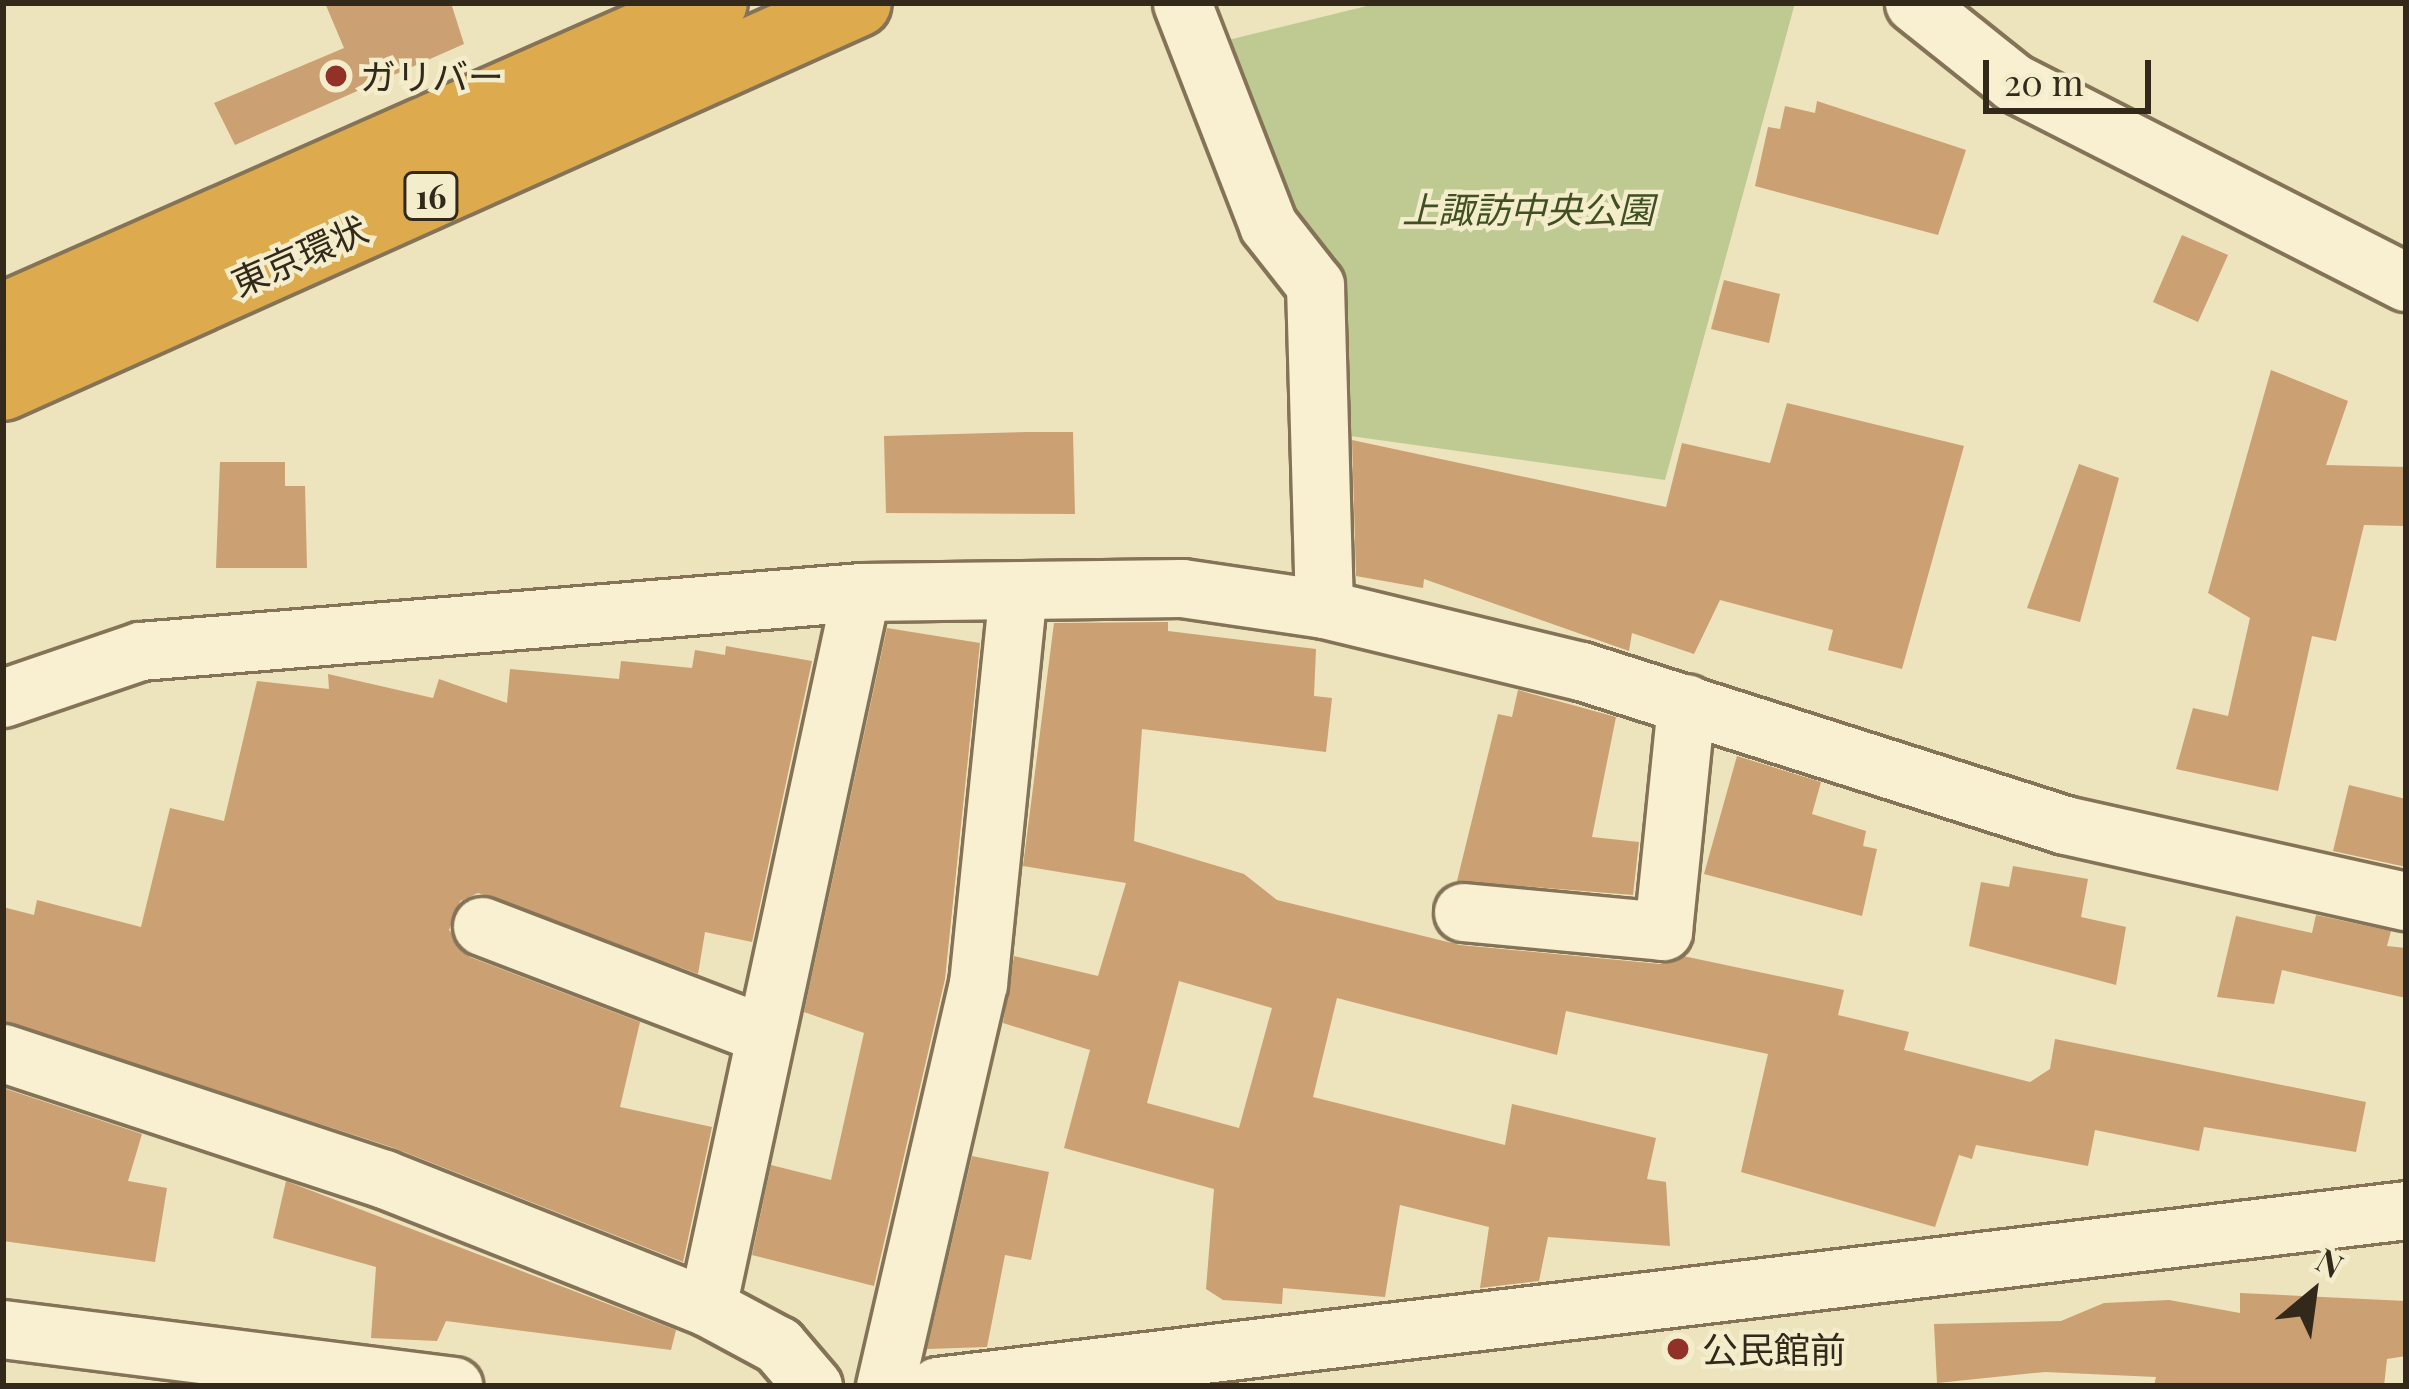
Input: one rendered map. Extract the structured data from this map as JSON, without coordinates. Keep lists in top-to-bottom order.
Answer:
{
  "streets": {
    "highway": ["16", "東京環状"]
  },
  "parks": ["上諏訪中央公園"],
  "places": ["ガリバー", "公民館前"],
  "scale_bar": "20 m",
  "north": "top right"
}
